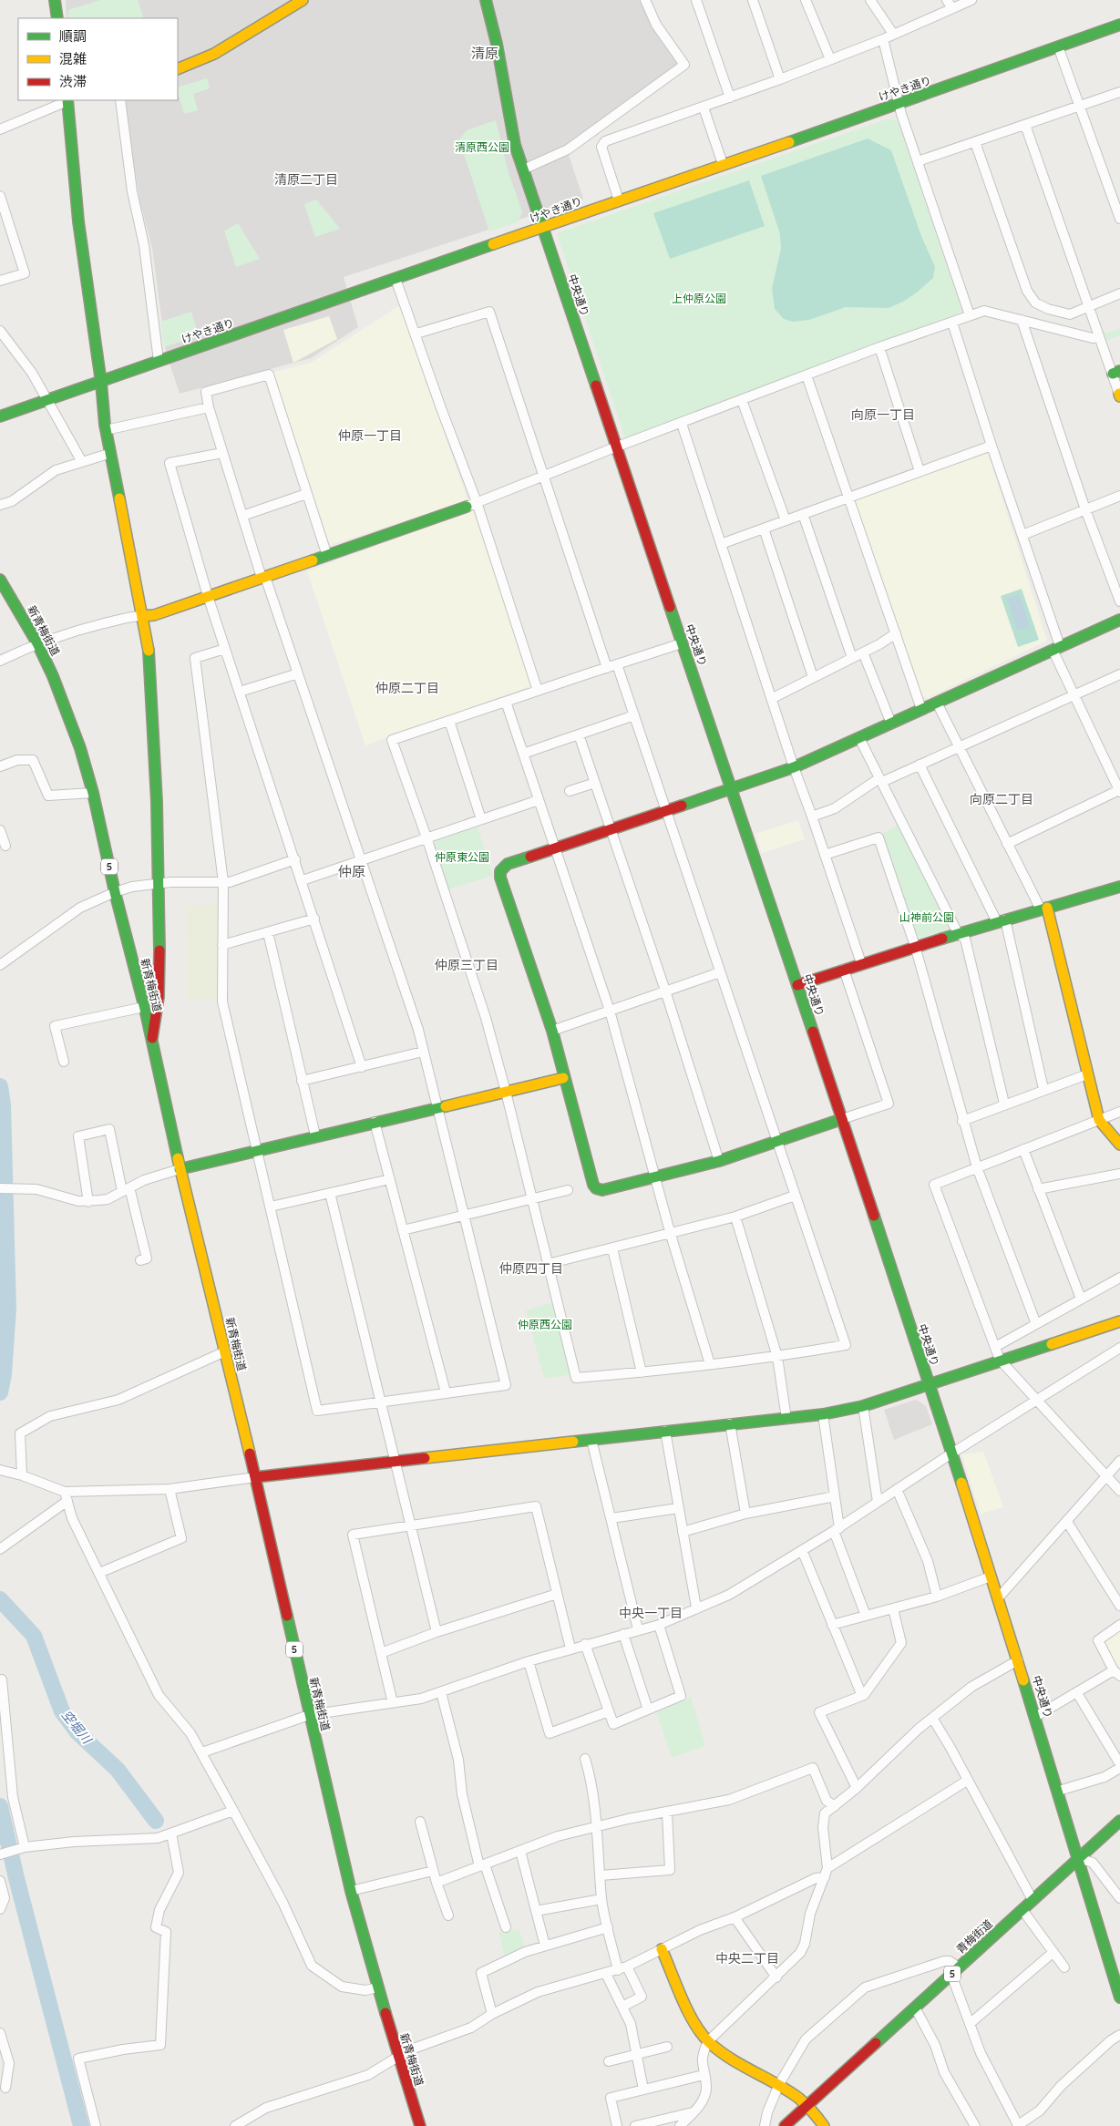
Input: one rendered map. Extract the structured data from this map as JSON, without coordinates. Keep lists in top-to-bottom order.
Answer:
{
  "streets": {
    "street": [
      "けやき通り",
      "中央通り",
      "新青梅街道",
      "5",
      "青梅街道"
    ]
  },
  "crossings": [
    ["けやき通り", "中央通り"],
    ["中央通り", "青梅街道"]
  ],
  "districts": [
    "清原",
    "清原二丁目",
    "向原一丁目",
    "仲原一丁目",
    "仲原二丁目",
    "向原二丁目",
    "仲原",
    "仲原三丁目",
    "仲原四丁目",
    "中央一丁目",
    "中央二丁目"
  ],
  "water": ["空堀川"],
  "parks": [
    "清原西公園",
    "上仲原公園",
    "仲原東公園",
    "山神前公園",
    "仲原西公園"
  ],
  "legend": ["順調", "混雑", "渋滞"]
}
